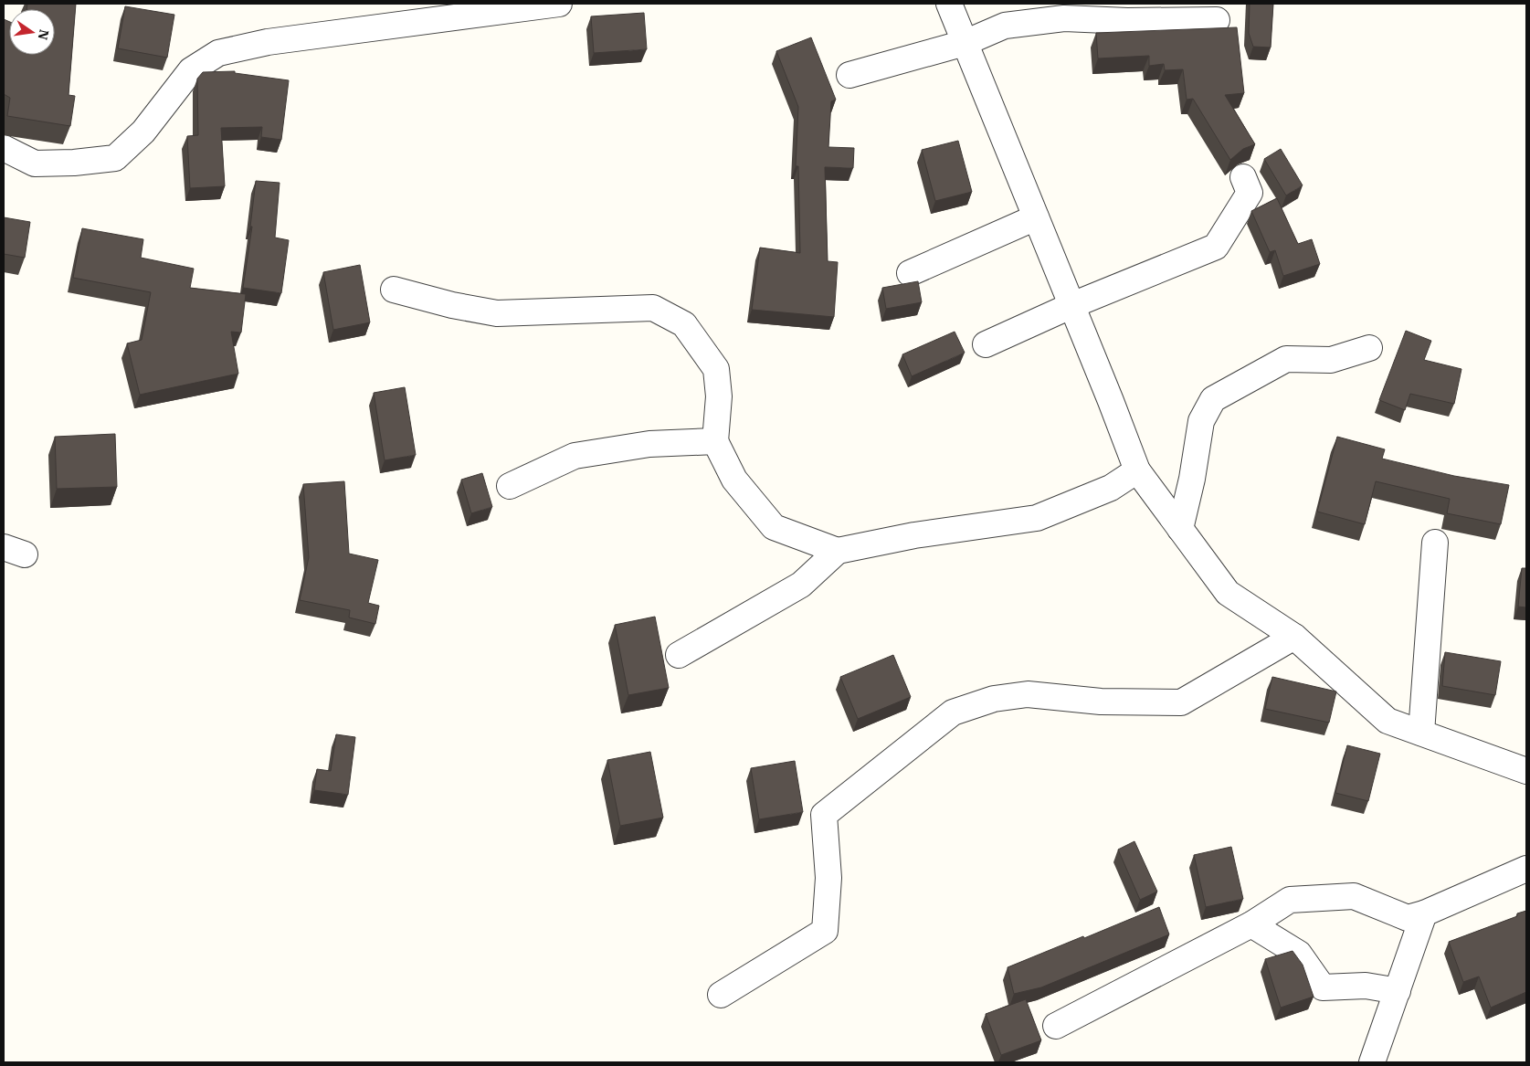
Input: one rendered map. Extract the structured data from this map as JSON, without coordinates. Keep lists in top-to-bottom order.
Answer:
{
  "north": "right"
}
